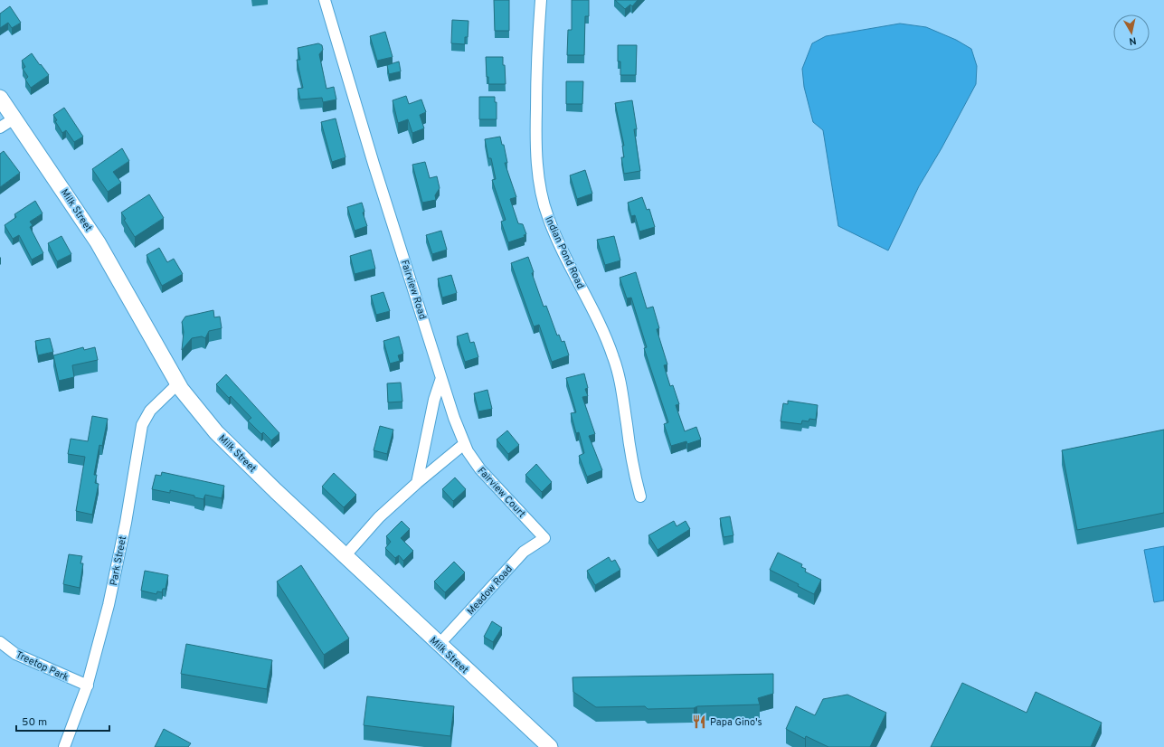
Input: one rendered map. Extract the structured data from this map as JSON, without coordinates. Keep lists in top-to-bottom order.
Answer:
{
  "streets": {
    "main road": ["Milk Street"],
    "street": [
      "Indian Pond Road",
      "Fairview Road",
      "Fairview Court",
      "Park Street",
      "Meadow Road",
      "Treetop Park"
    ]
  },
  "crossings": [
    ["Milk Street", "Park Street"],
    ["Milk Street", "Meadow Road"],
    ["Fairview Road", "Fairview Court"],
    ["Fairview Court", "Meadow Road"],
    ["Park Street", "Treetop Park"]
  ],
  "places": {
    "restaurant": ["Papa Gino's"]
  },
  "scale_bar": "50 m",
  "north": "bottom"
}
